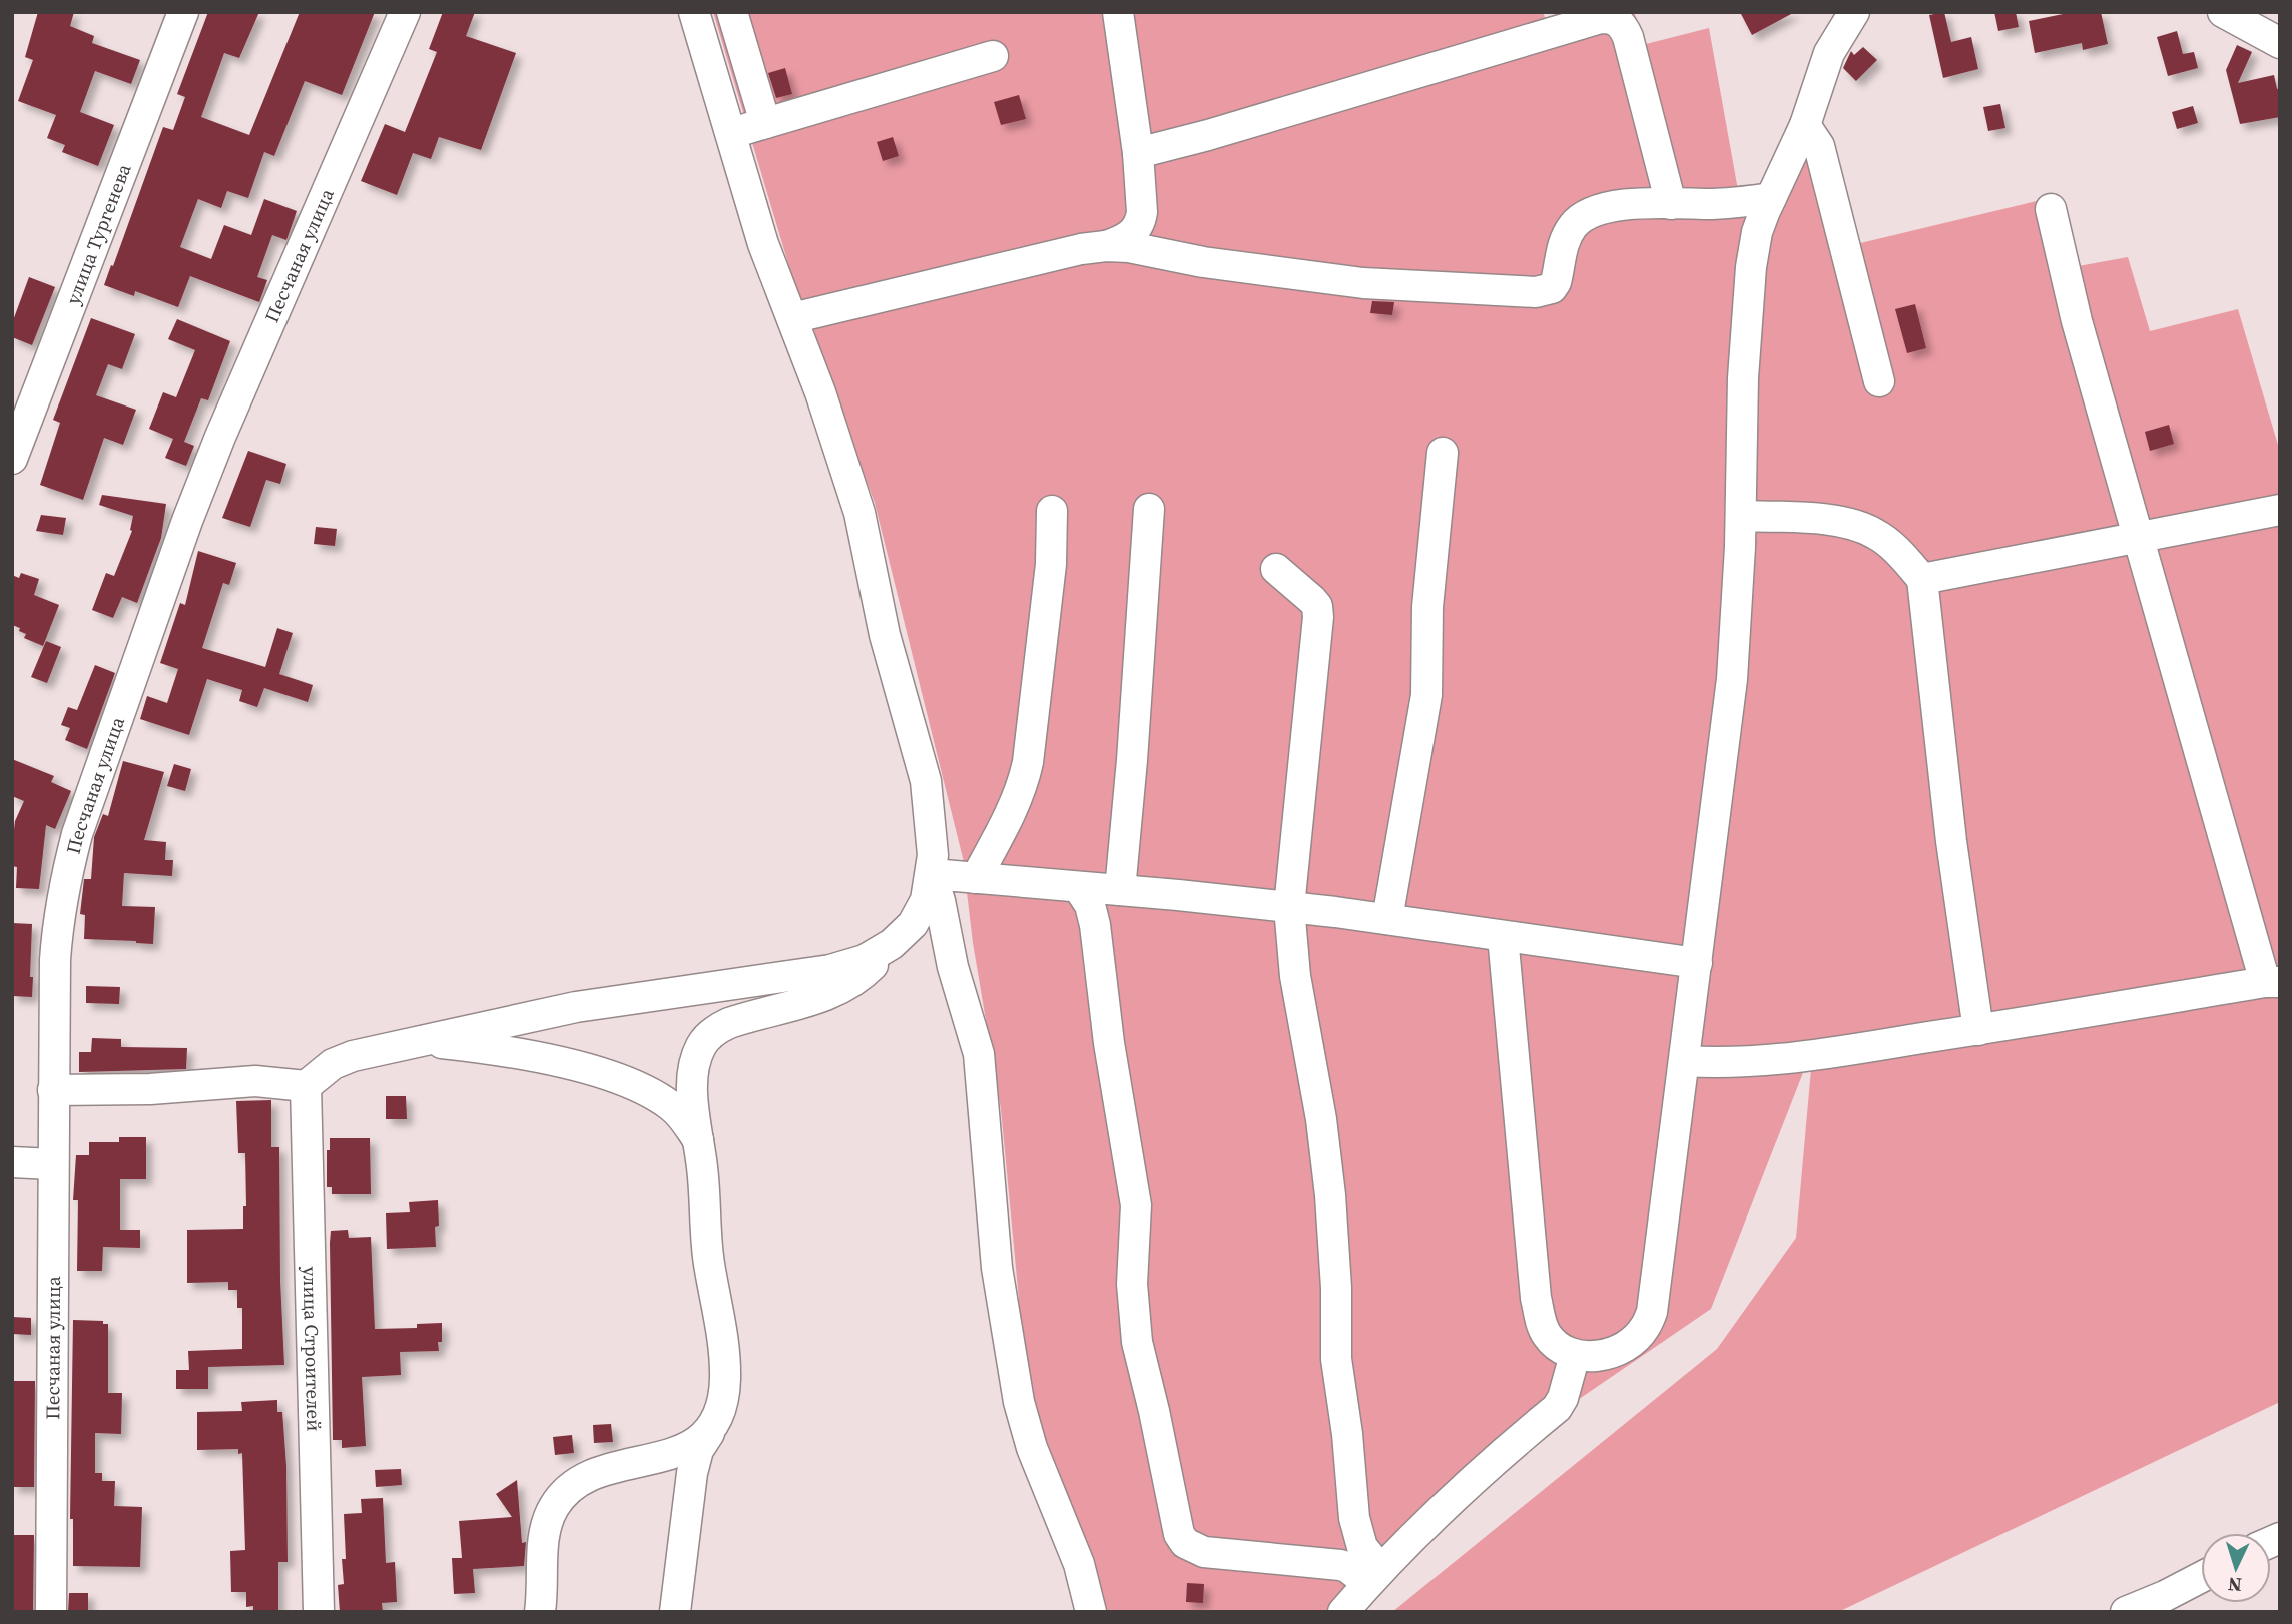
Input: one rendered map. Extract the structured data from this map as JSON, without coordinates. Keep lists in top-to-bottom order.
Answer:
{
  "streets": {
    "street": ["улица Тургенева", "Песчаная улица", "улица Строителей"]
  },
  "north": "bottom"
}
